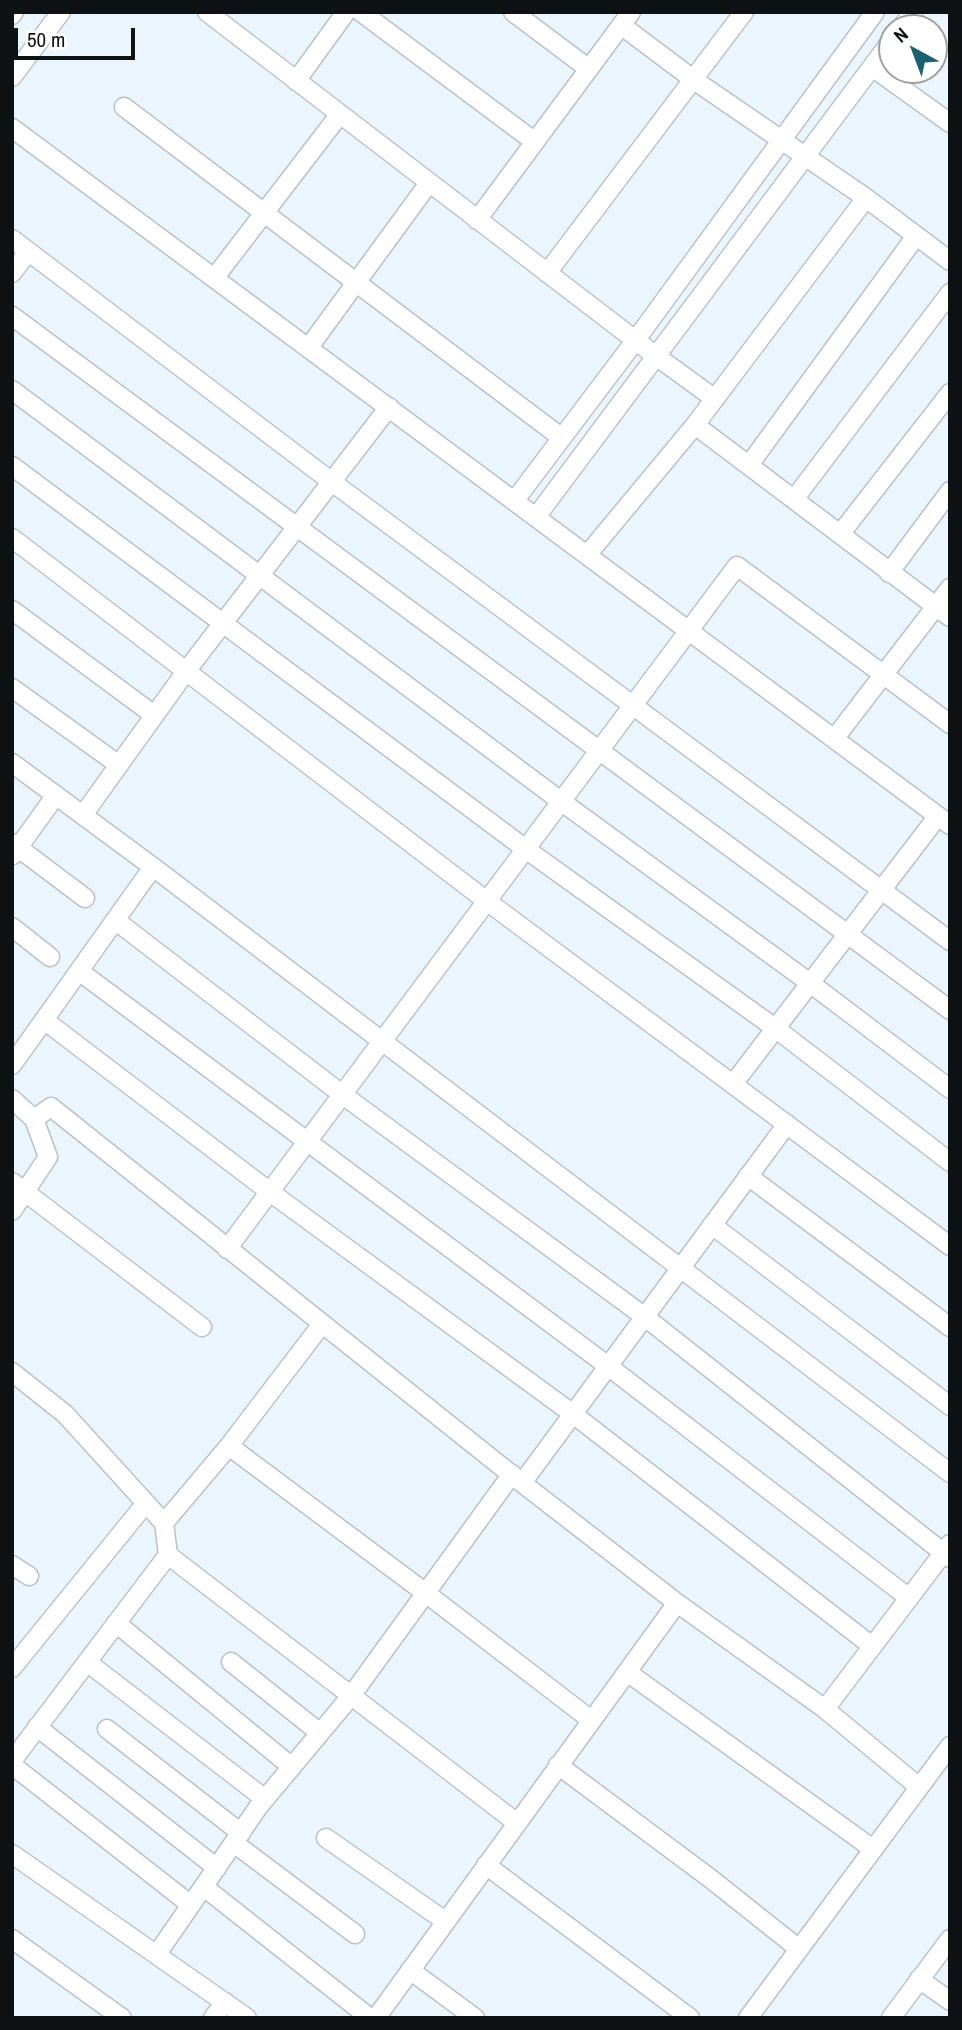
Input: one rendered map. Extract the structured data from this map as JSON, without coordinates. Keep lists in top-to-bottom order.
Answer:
{
  "scale_bar": "50 m",
  "north": "top left"
}
